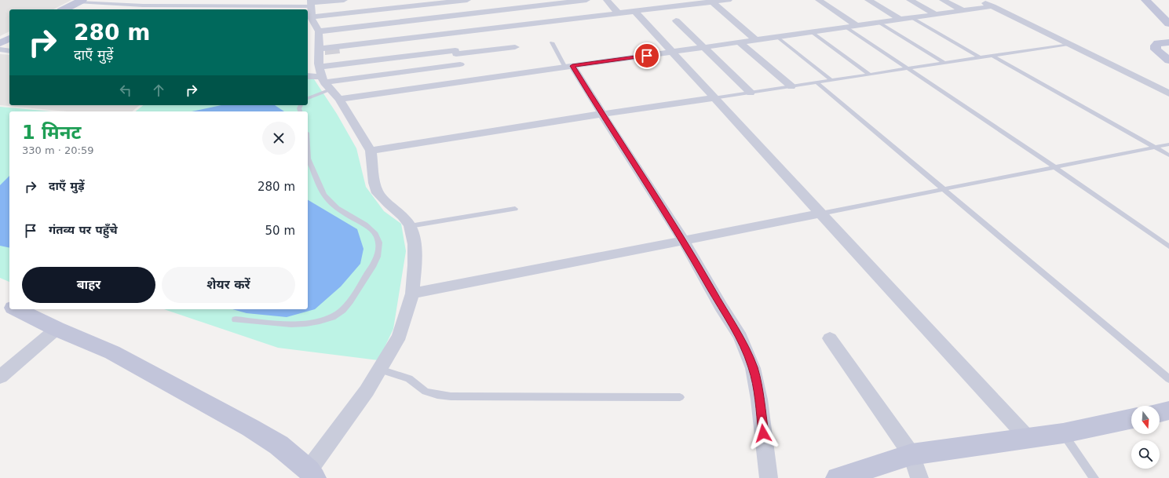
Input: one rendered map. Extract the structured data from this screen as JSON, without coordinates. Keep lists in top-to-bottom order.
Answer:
{
  "north": "bottom",
  "page": {
    "turn": ["280 m", "दाएँ मुड़ें"],
    "heading": ["1 मिनट", "330 m · 20:59"],
    "list": [
      {
        "name": "दाएँ मुड़ें",
        "value": "280 m"
      },
      {
        "name": "गंतव्य पर पहुँचे",
        "value": "50 m"
      }
    ],
    "buttons": ["बाहर", "शेयर करें"]
  }
}
